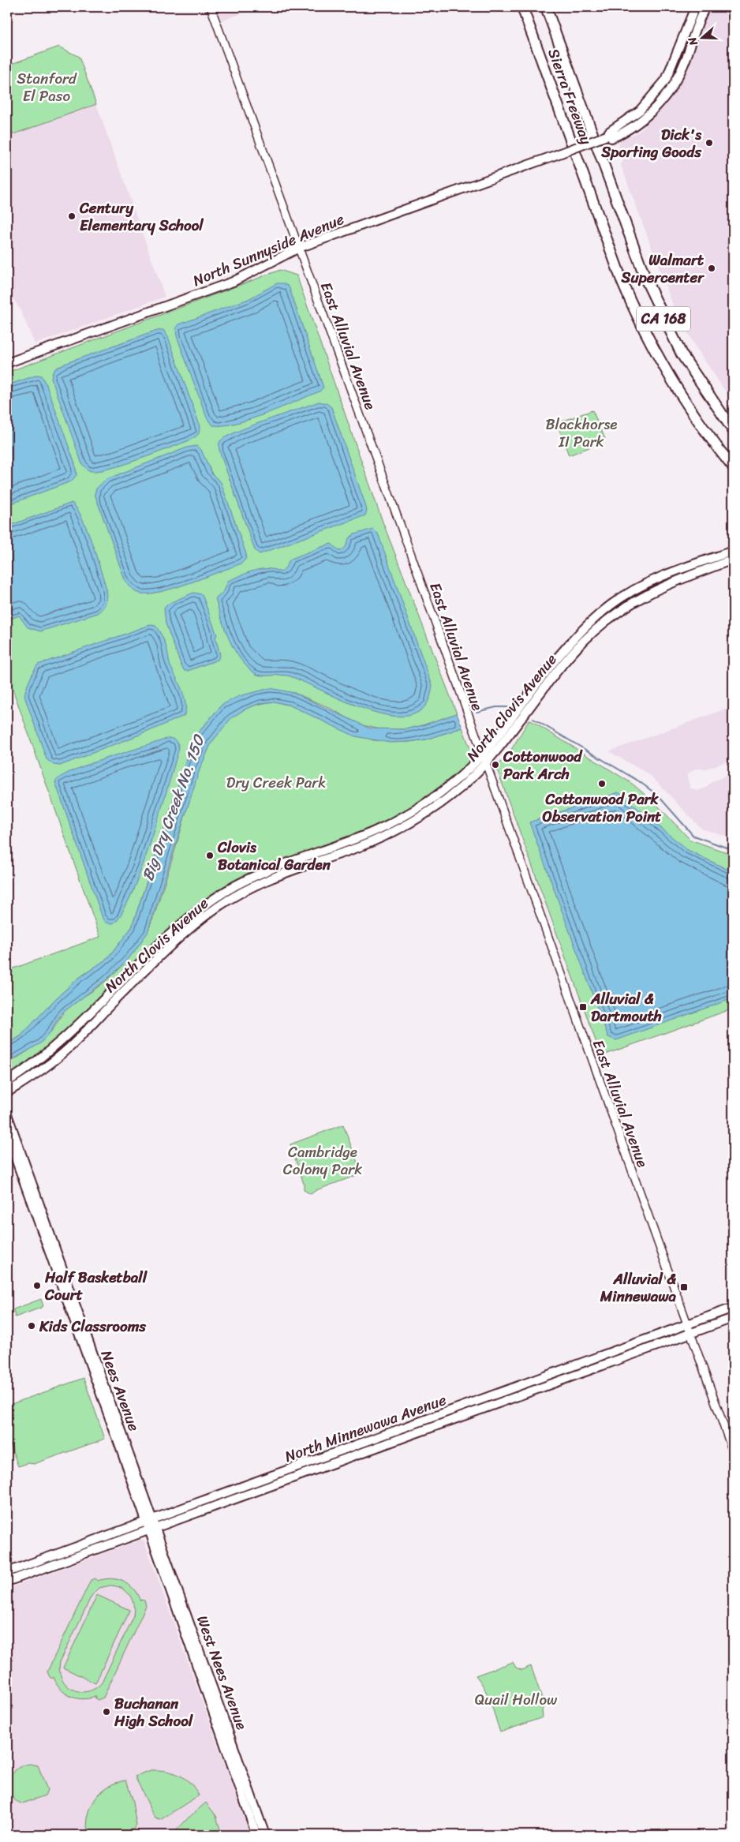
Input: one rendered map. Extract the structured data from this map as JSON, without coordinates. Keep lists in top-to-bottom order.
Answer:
{
  "streets": {
    "highway": ["Sierra Freeway", "CA 168"],
    "main road": [
      "North Sunnyside Avenue",
      "North Clovis Avenue",
      "Nees Avenue",
      "North Minnewawa Avenue",
      "West Nees Avenue"
    ],
    "street": ["East Alluvial Avenue"]
  },
  "crossings": [
    ["North Sunnyside Avenue", "East Alluvial Avenue"],
    ["East Alluvial Avenue", "North Clovis Avenue"],
    ["East Alluvial Avenue", "North Minnewawa Avenue"],
    ["Nees Avenue", "North Minnewawa Avenue"],
    ["Nees Avenue", "West Nees Avenue"],
    ["North Minnewawa Avenue", "West Nees Avenue"]
  ],
  "water": ["Big Dry Creek No. 150"],
  "parks": [
    "Stanford El Paso",
    "Blackhorse II Park",
    "Dry Creek Park",
    "Cambridge Colony Park",
    "Quail Hollow"
  ],
  "places": {
    "other": [
      "Dick's Sporting Goods",
      "Century Elementary School",
      "Walmart Supercenter",
      "Cottonwood Park Arch",
      "Cottonwood Park Observation Point",
      "Clovis Botanical Garden",
      "Half Basketball Court",
      "Kids Classrooms",
      "Buchanan High School"
    ],
    "transit": ["Alluvial & Dartmouth", "Alluvial & Minnewawa"]
  },
  "north": "left"
}
